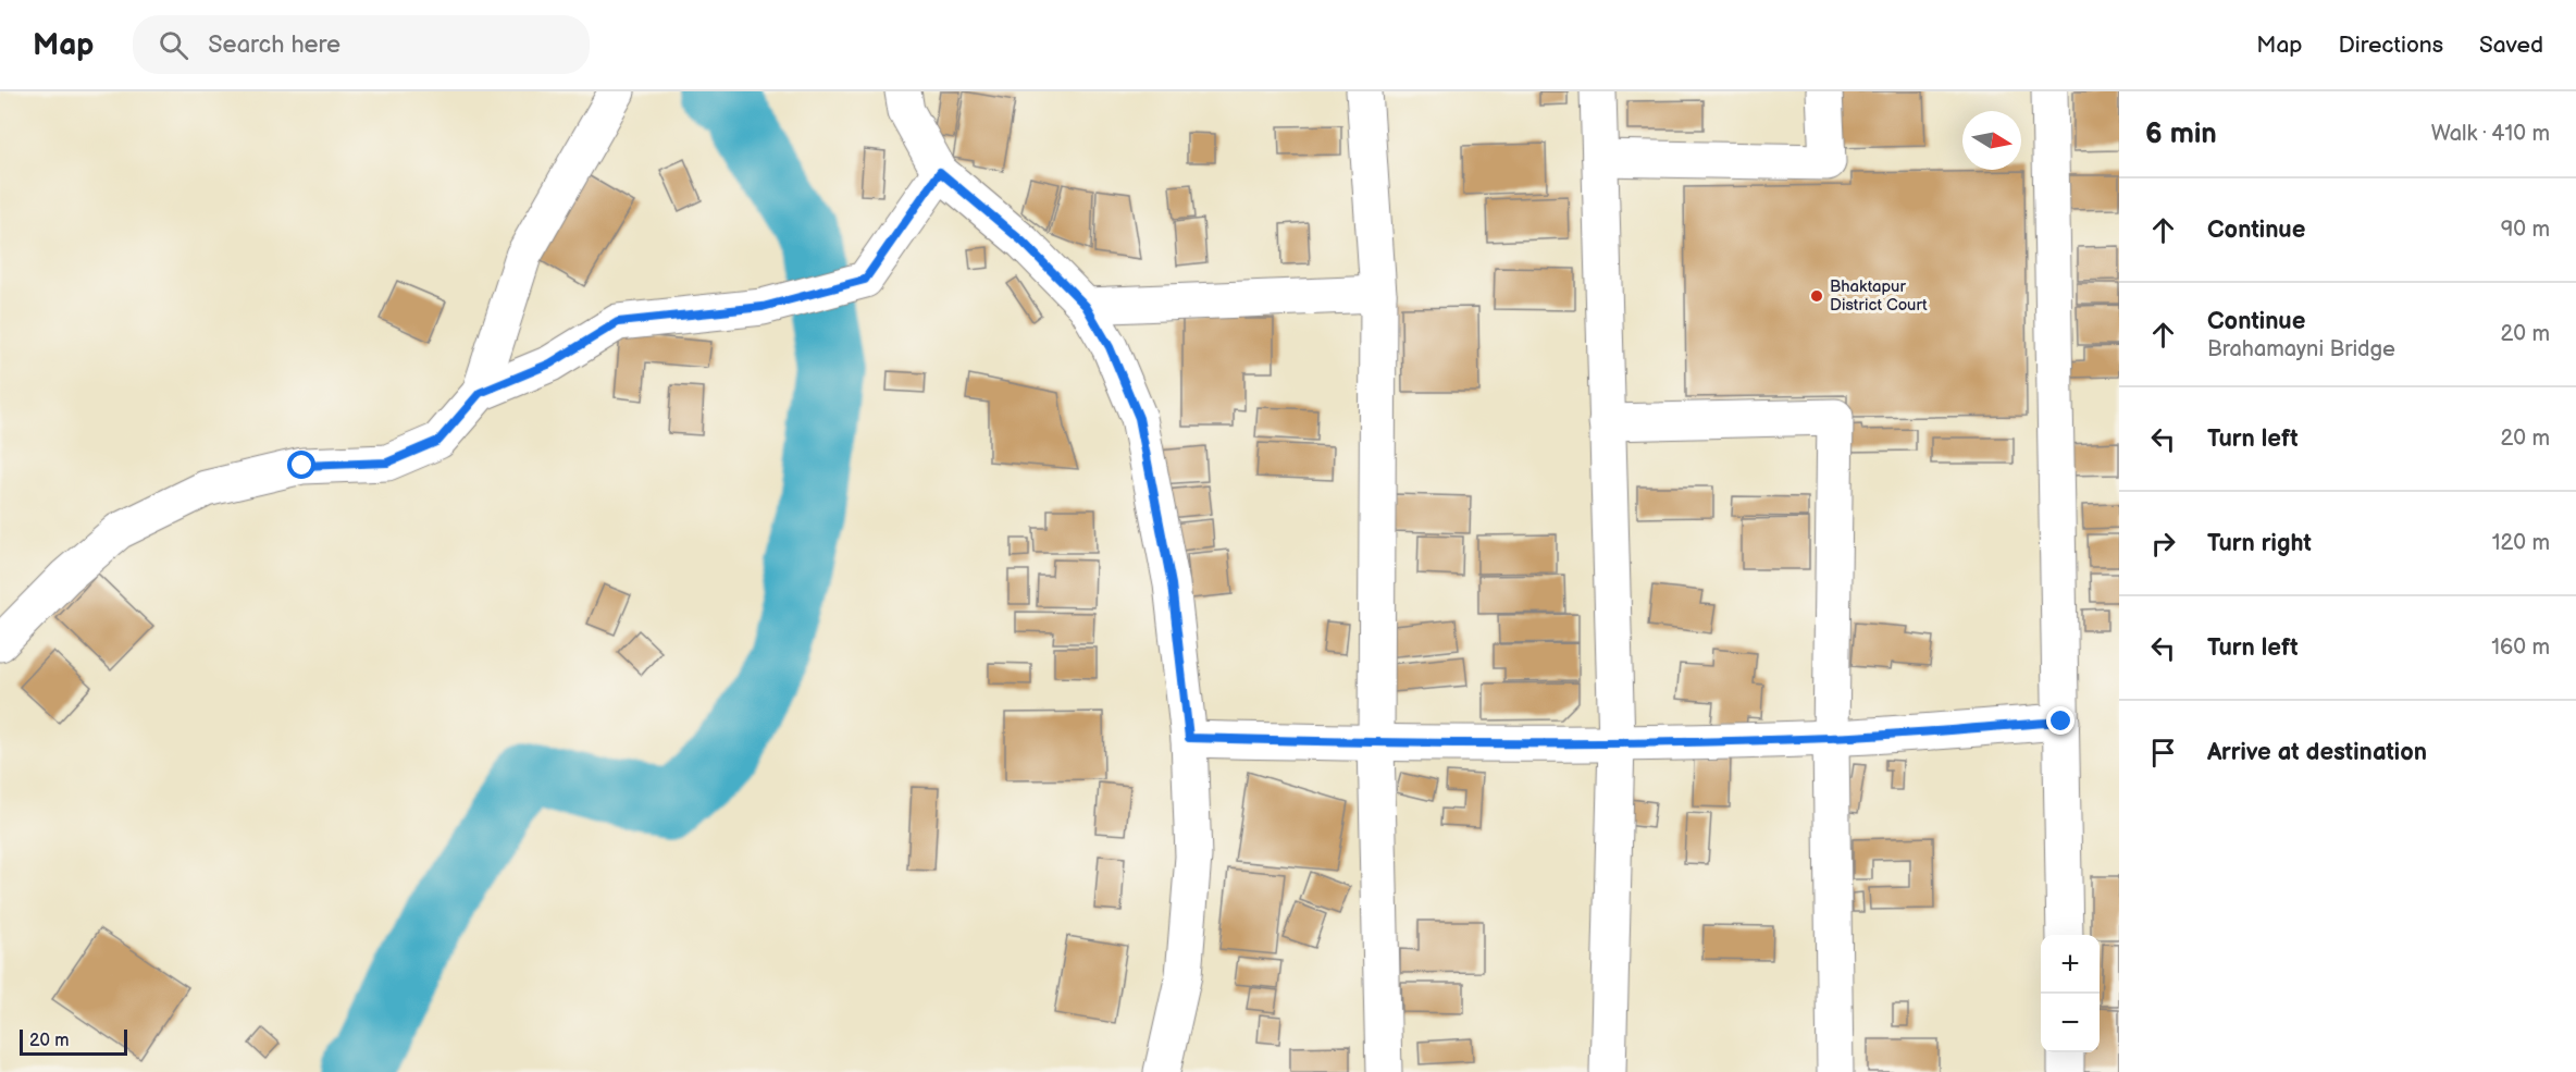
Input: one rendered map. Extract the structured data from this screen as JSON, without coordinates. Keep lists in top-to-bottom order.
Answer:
{
  "places": ["Bhaktapur District Court"],
  "scale_bar": "20 m",
  "north": "right",
  "page": {
    "header": "Map",
    "search": "Search here",
    "nav": ["Map", "Directions", "Saved"],
    "heading": ["6 min", "Walk · 410 m"],
    "list": [
      ["Continue", "90 m"],
      ["Continue", "Brahamayni Bridge", "20 m"],
      ["Turn left", "20 m"],
      ["Turn right", "120 m"],
      ["Turn left", "160 m"],
      "Arrive at destination"
    ],
    "map_buttons": ["+", "−"],
    "scale": "20 m"
  }
}
